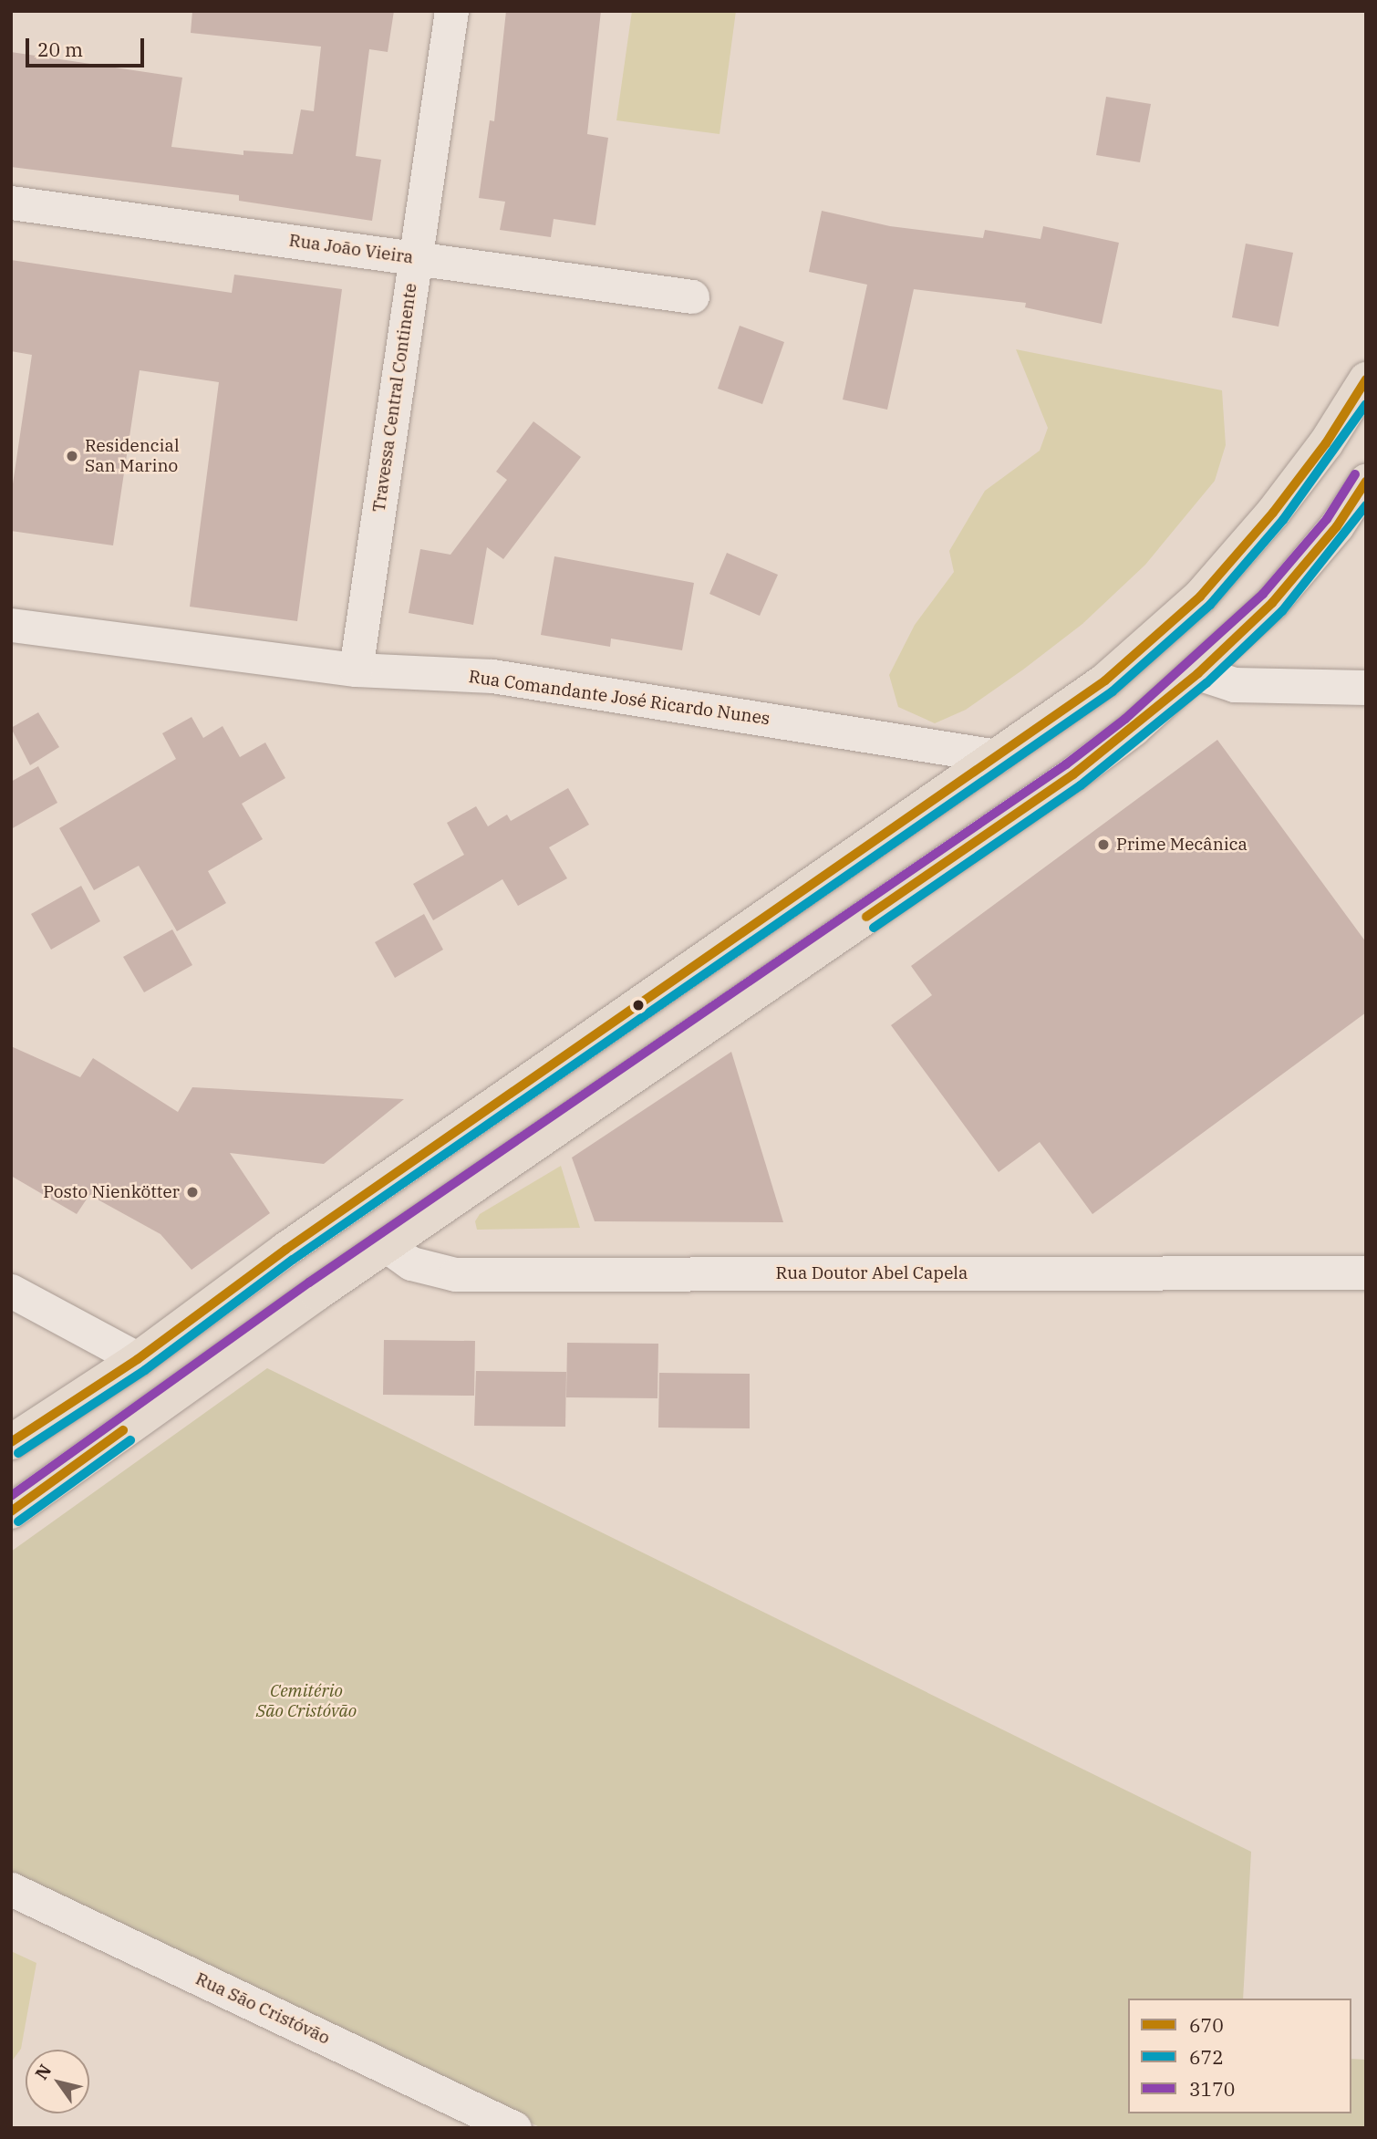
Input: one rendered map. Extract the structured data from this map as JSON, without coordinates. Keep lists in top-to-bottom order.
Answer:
{
  "streets": {
    "street": [
      "Rua João Vieira",
      "Travessa Central Continente",
      "Rua Comandante José Ricardo Nunes",
      "Rua Doutor Abel Capela",
      "Rua São Cristóvão"
    ]
  },
  "crossings": [
    ["Rua João Vieira", "Travessa Central Continente"],
    ["Travessa Central Continente", "Rua Comandante José Ricardo Nunes"]
  ],
  "parks": ["Cemitério São Cristóvão"],
  "places": ["Residencial San Marino", "Prime Mecânica", "Posto Nienkötter"],
  "lines": ["transit line 670", "transit line 672", "transit line 3170"],
  "legend": ["670", "672", "3170"],
  "scale_bar": "20 m",
  "north": "top left"
}
